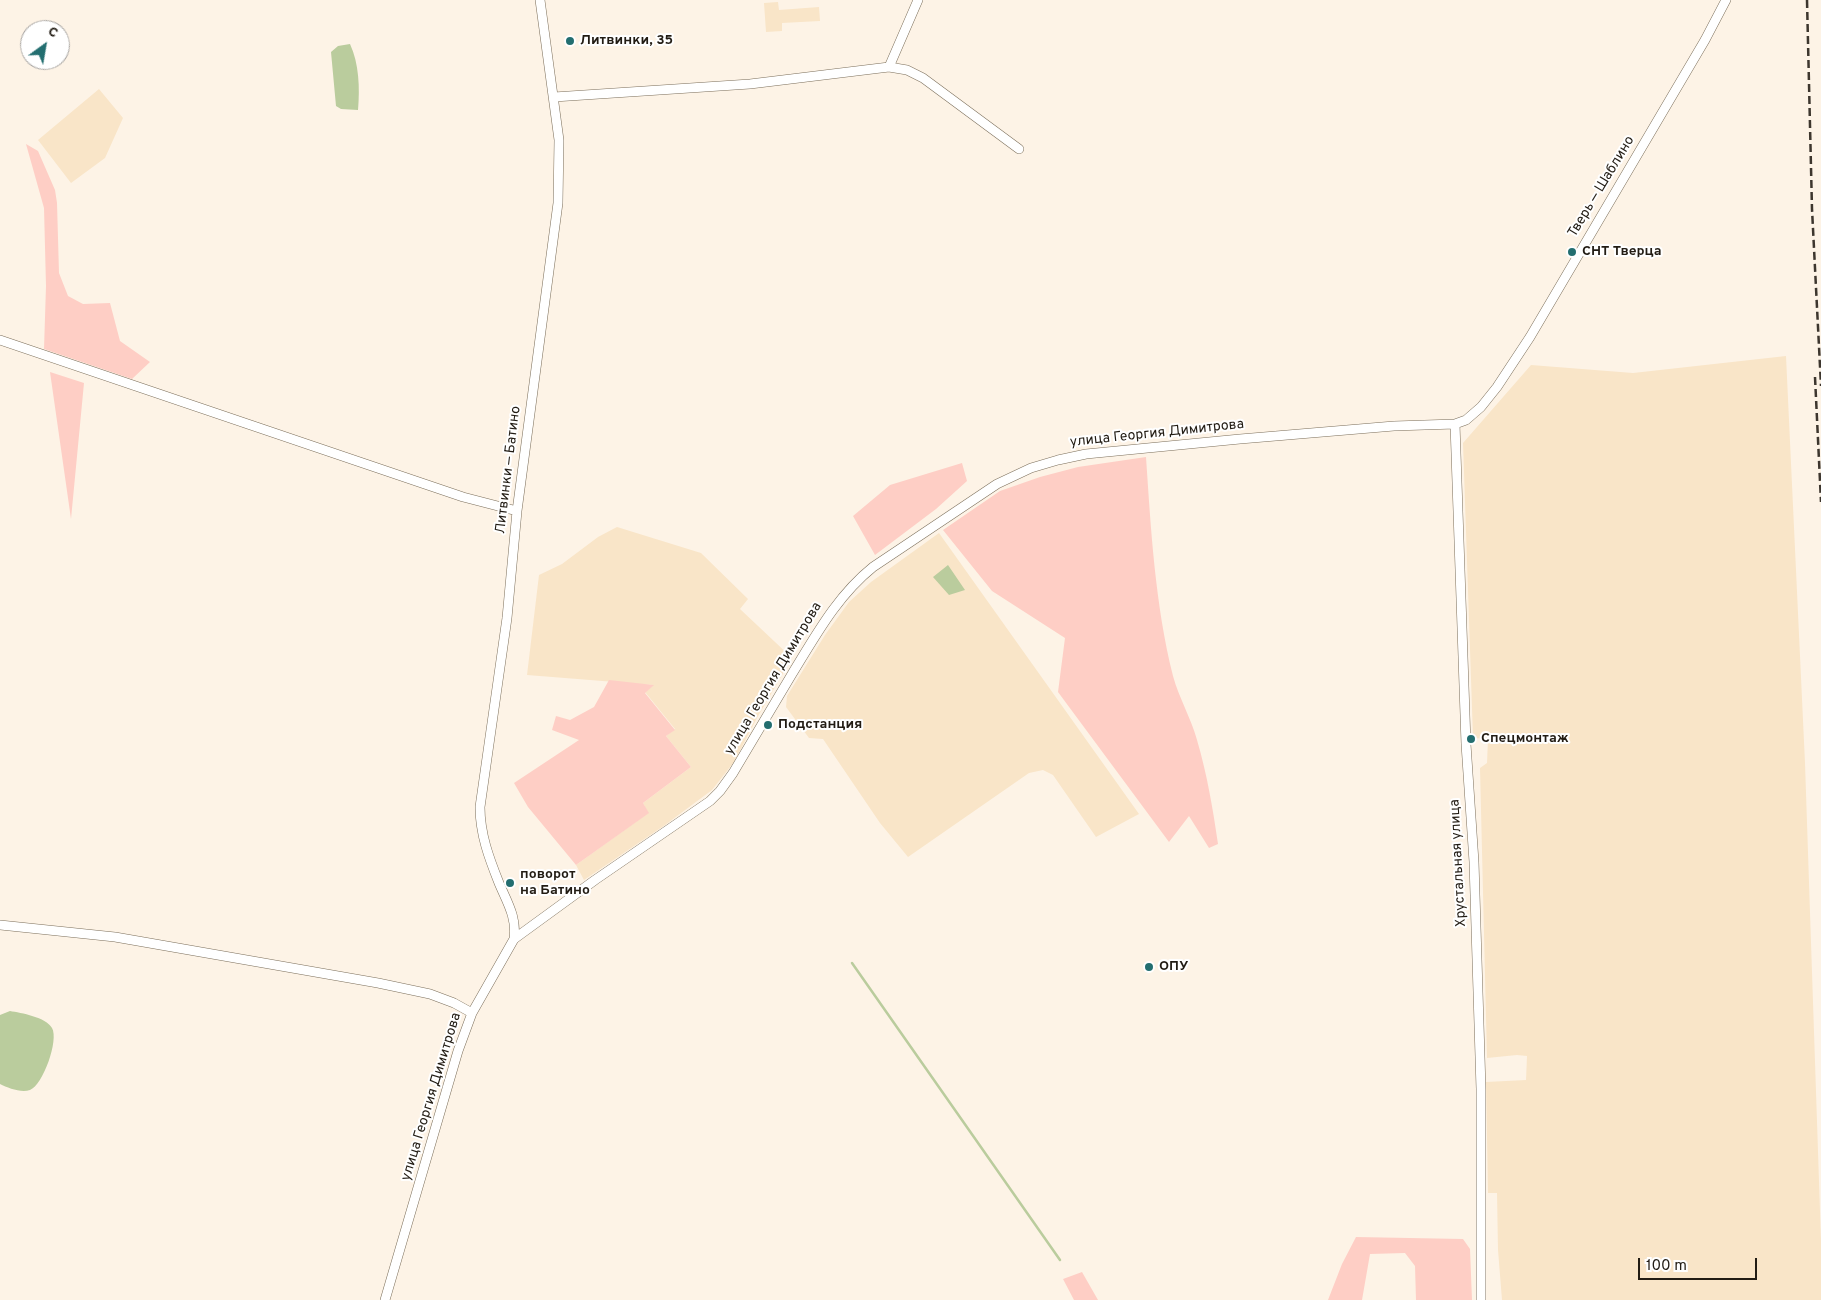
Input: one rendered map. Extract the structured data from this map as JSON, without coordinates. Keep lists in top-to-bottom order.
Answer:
{
  "streets": {
    "street": [
      "Тверь — Шаблино",
      "улица Георгия Димитрова",
      "Литвинки — Батино",
      "Хрустальная улица"
    ]
  },
  "crossings": [
    ["Тверь — Шаблино", "улица Георгия Димитрова"],
    ["Тверь — Шаблино", "Хрустальная улица"],
    ["улица Георгия Димитрова", "Литвинки — Батино"],
    ["улица Георгия Димитрова", "Хрустальная улица"]
  ],
  "places": [
    "Литвинки, 35",
    "СНТ Тверца",
    "Подстанция",
    "Спецмонтаж",
    "поворот на Батино",
    "ОПУ"
  ],
  "scale_bar": "100 m",
  "north": "top right"
}
